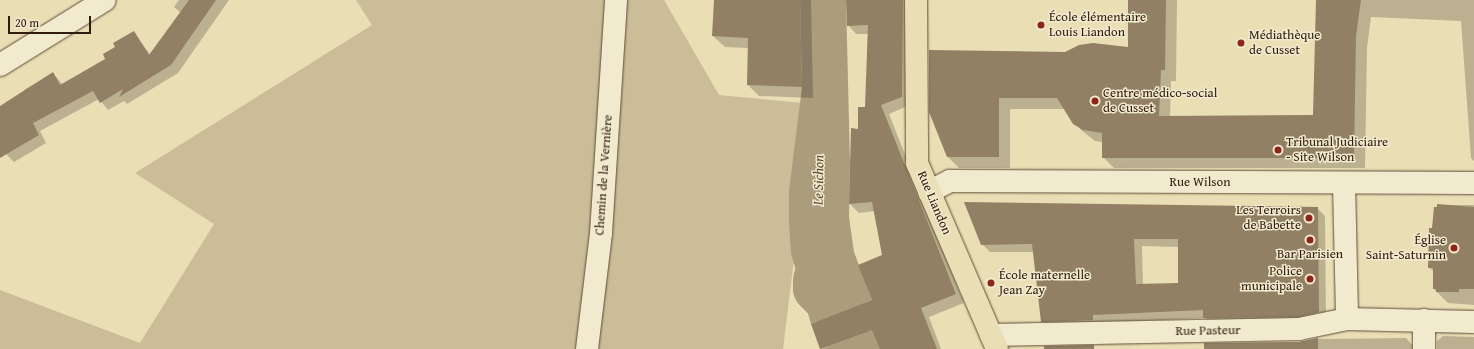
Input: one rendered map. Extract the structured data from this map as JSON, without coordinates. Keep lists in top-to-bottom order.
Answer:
{
  "streets": {
    "main road": ["Rue Liandon"],
    "street": ["Chemin de la Vernière", "Rue Wilson", "Rue Pasteur"]
  },
  "crossings": [
    ["Rue Wilson", "Rue Liandon"],
    ["Rue Liandon", "Rue Pasteur"]
  ],
  "water": ["Le Sichon"],
  "places": [
    "École élémentaire Louis Liandon",
    "Médiathèque de Cusset",
    "Centre médico-social de Cusset",
    "Tribunal Judiciaire - Site Wilson",
    "Les Terroirs de Babette",
    "Bar Parisien",
    "Église Saint-Saturnin",
    "Police municipale",
    "École maternelle Jean Zay"
  ],
  "scale_bar": "20 m"
}
